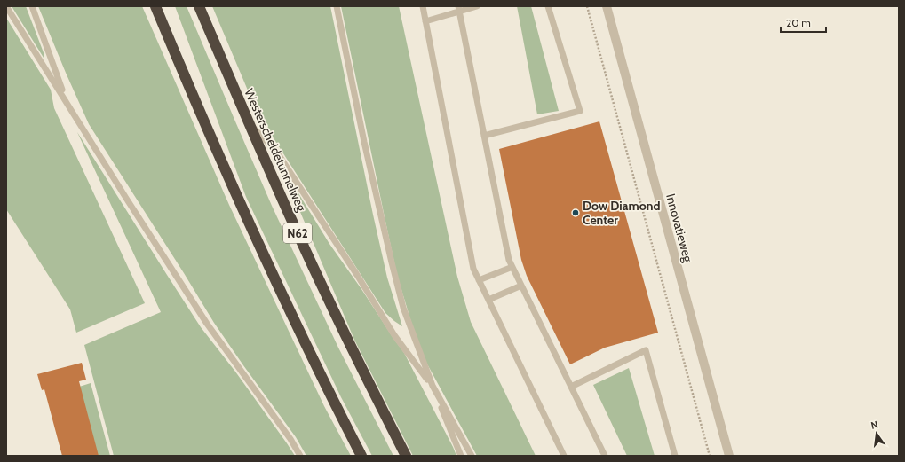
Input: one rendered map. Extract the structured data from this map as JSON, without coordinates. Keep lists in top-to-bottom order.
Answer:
{
  "streets": {
    "highway": ["Westerscheldetunnelweg", "N62"],
    "street": ["Innovatieweg"]
  },
  "places": ["Dow Diamond Center"],
  "scale_bar": "20 m",
  "north": "top"
}
